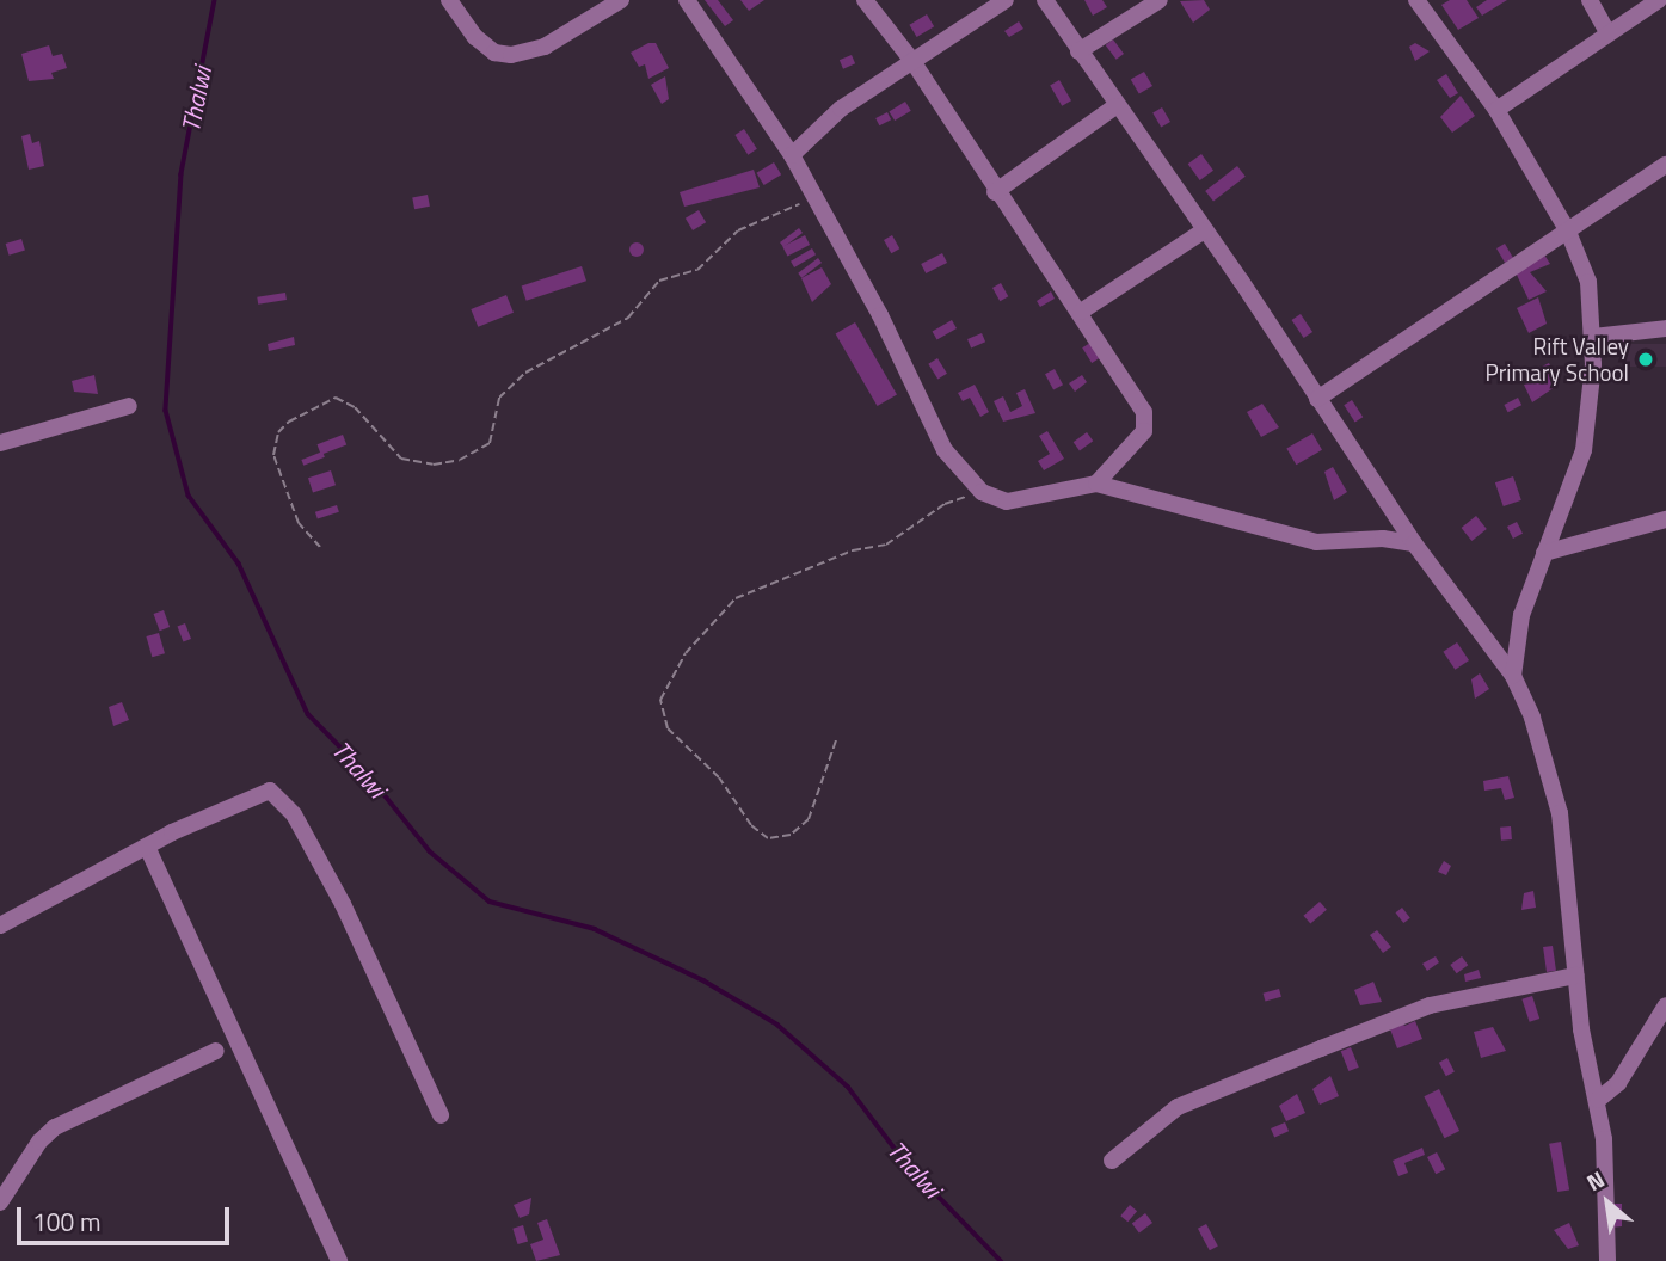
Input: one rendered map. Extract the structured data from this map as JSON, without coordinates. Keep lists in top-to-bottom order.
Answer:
{
  "water": ["Thalwi"],
  "places": ["Rift Valley Primary School"],
  "scale_bar": "100 m",
  "north": "top left"
}
